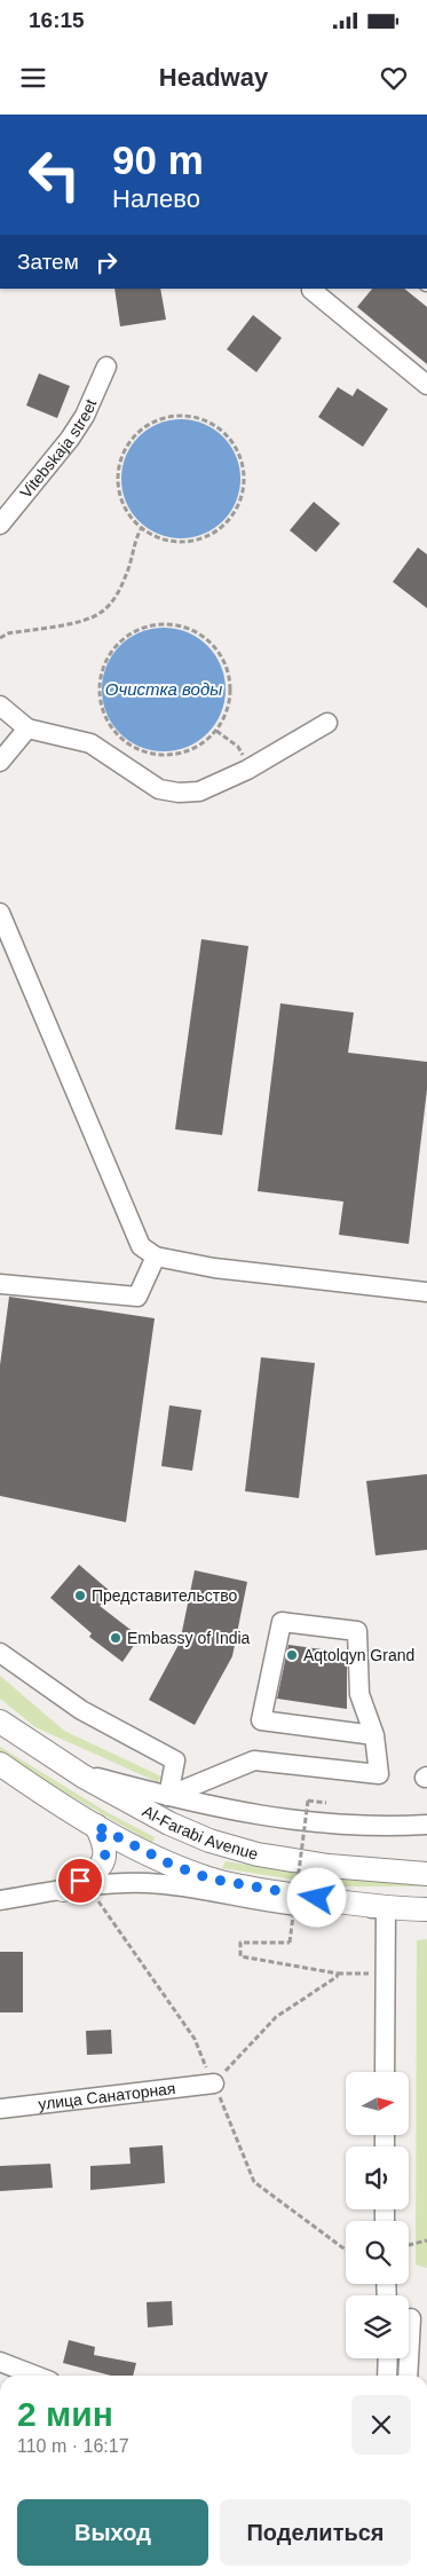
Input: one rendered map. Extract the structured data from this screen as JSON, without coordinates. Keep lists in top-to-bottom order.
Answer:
{
  "streets": {
    "main road": ["Al-Farabi Avenue"],
    "street": ["Vitebskaja street", "улица Санаторная"]
  },
  "water": ["Очистка воды"],
  "places": ["Представительство", "Embassy of India", "Aqtolqyn Grand"],
  "north": "right",
  "page": {
    "status": "16:15",
    "header": "Headway",
    "turn": ["90 m", "Налево"],
    "then": "Затем",
    "heading": ["2 мин", "110 m · 16:17"],
    "buttons": ["Выход", "Поделиться"]
  }
}
